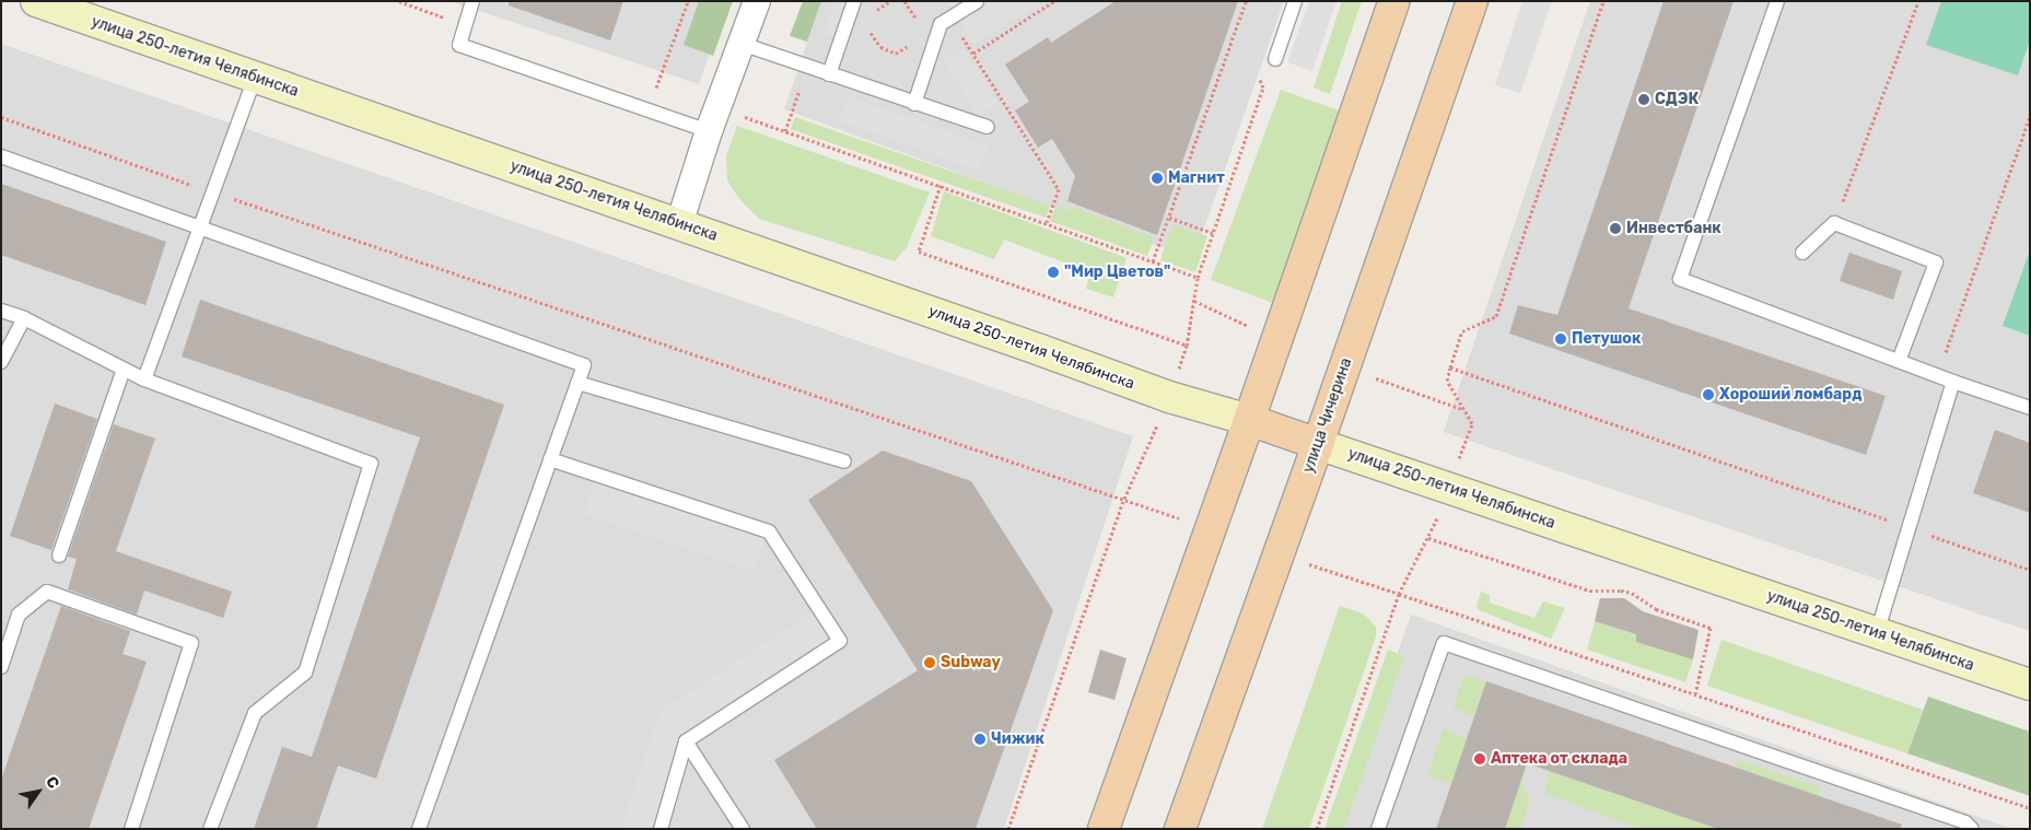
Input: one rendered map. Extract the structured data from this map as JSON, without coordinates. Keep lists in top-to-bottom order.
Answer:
{
  "streets": {
    "main road": ["улица 250-летия Челябинска", "улица Чичерина"]
  },
  "crossings": [
    ["улица 250-летия Челябинска", "улица Чичерина"]
  ],
  "places": [
    "СДЭК",
    "Магнит",
    "Инвестбанк",
    "\"Мир Цветов\"",
    "Петушок",
    "Хороший ломбард",
    "Subway",
    "Чижик",
    "Аптека от склада"
  ],
  "north": "top right"
}
